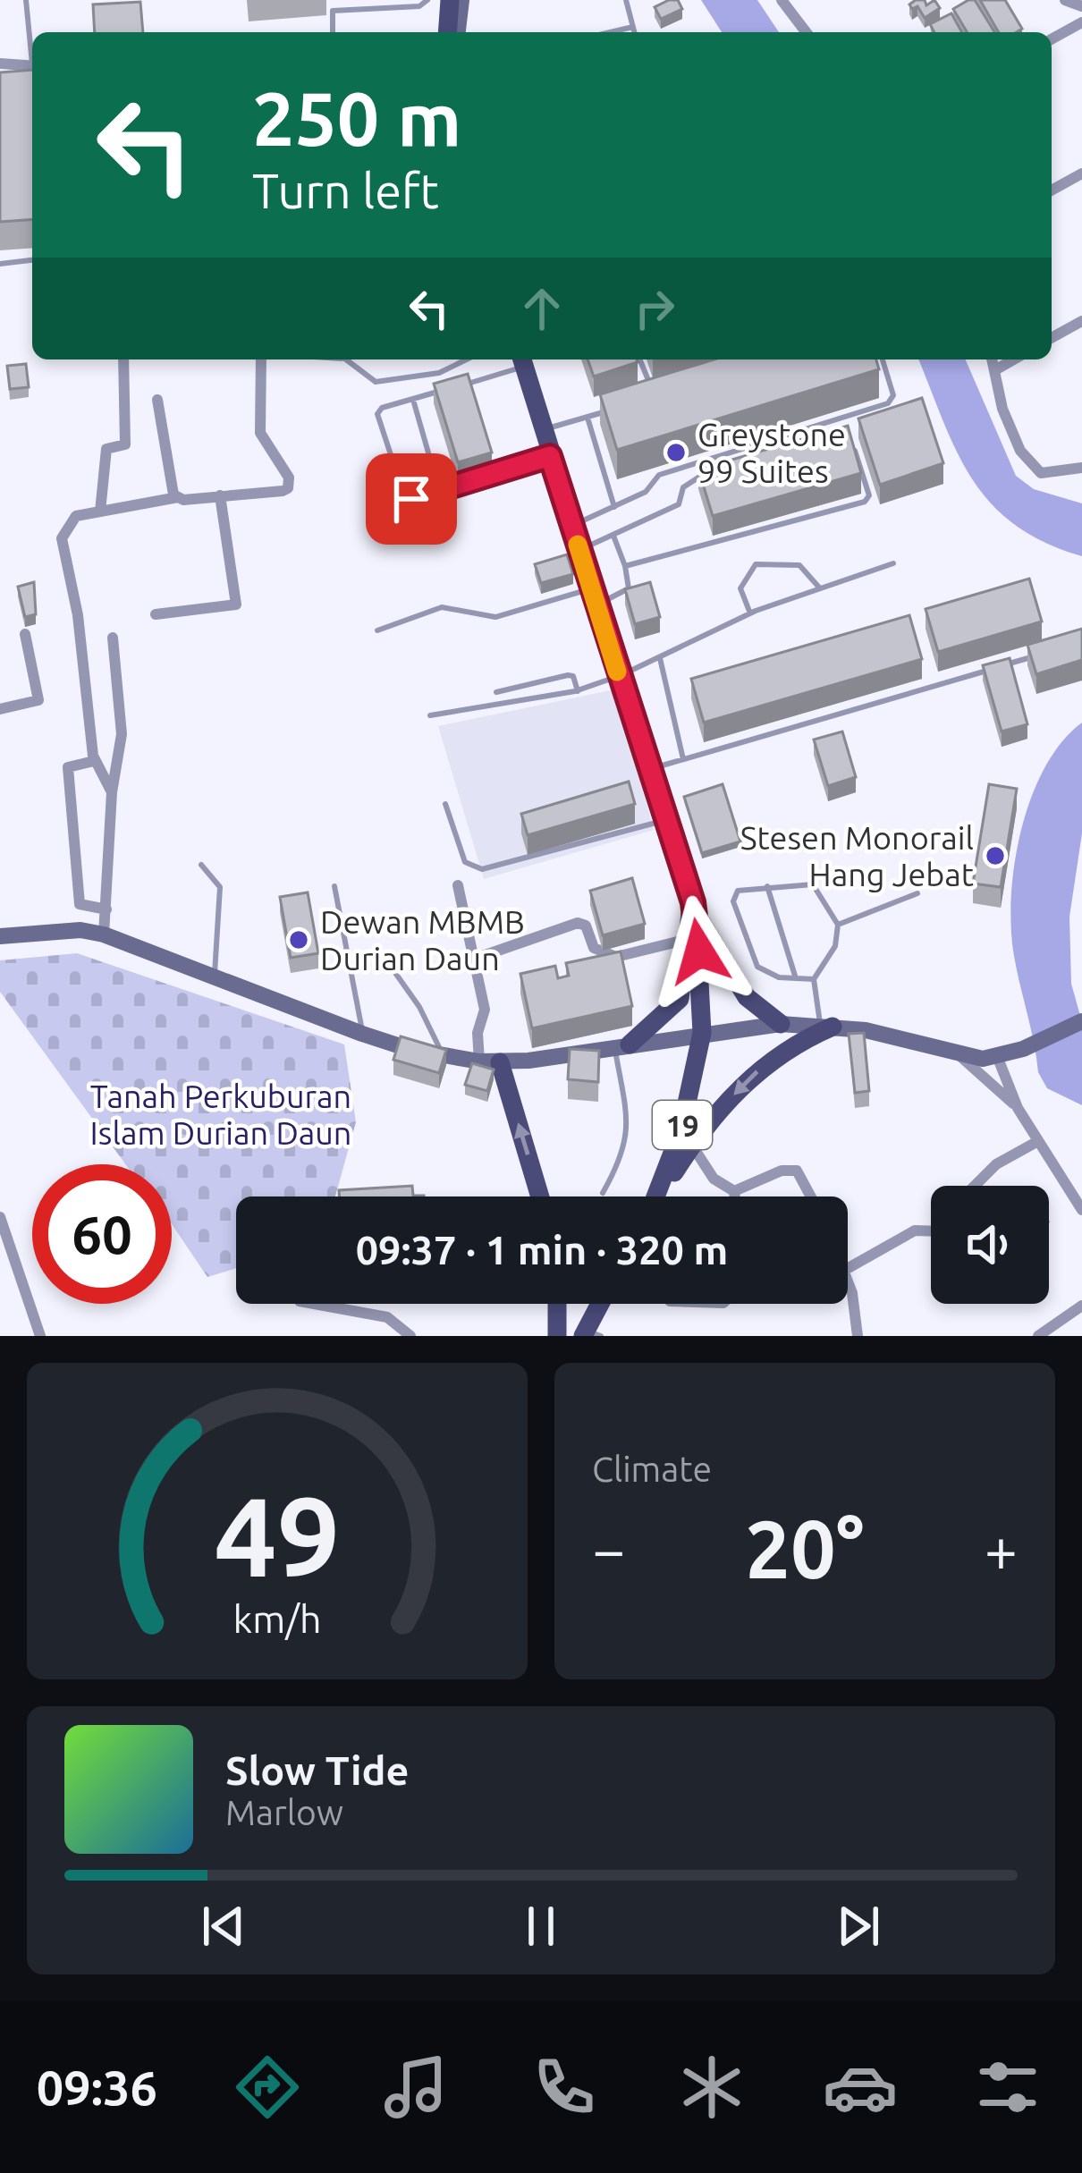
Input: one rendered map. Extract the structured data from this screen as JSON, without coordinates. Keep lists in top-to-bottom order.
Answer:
{
  "streets": {
    "main road": ["19"]
  },
  "parks": ["Tanah Perkuburan Islam Durian Daun"],
  "places": ["Greystone 99 Suites", "Stesen Monorail Hang Jebat", "Dewan MBMB Durian Daun"],
  "page": {
    "turn": ["250 m", "Turn left"],
    "limit": "60",
    "trip": "09:37 · 1 min · 320 m",
    "tile": "Climate",
    "heat": ["−", "20°", "+"],
    "song": ["Slow Tide", "Marlow"],
    "tabs": "09:36",
    "gauge": ["49", "km/h"]
  }
}
